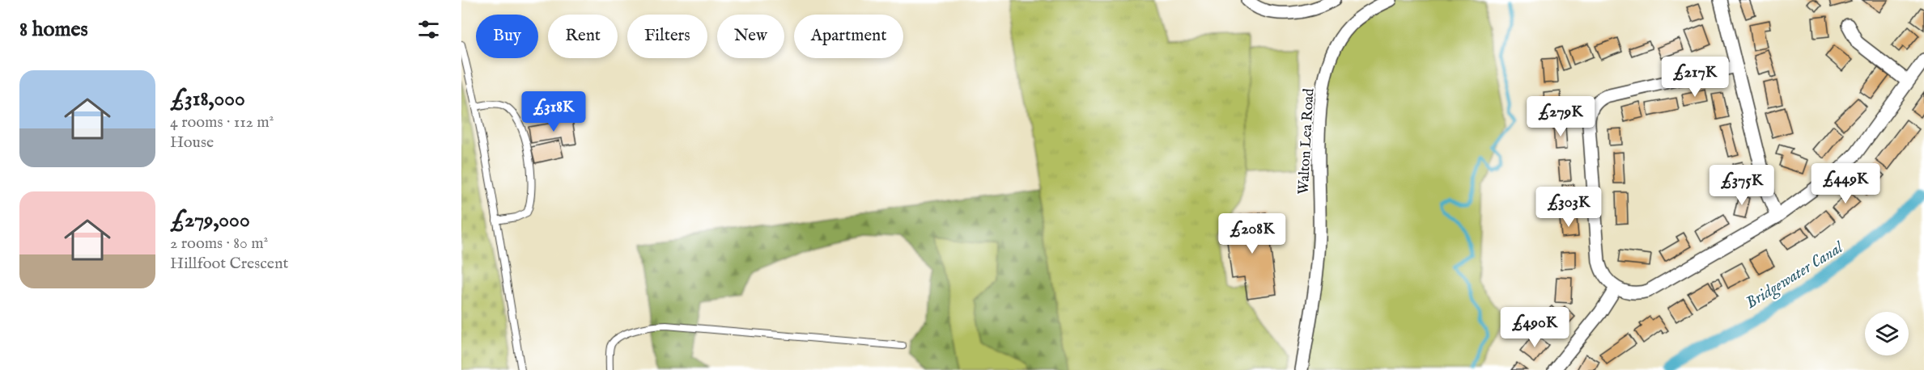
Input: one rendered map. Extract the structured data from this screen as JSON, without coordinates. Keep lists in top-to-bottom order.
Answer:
{
  "streets": {
    "street": ["Walton Lea Road"]
  },
  "water": ["Bridgewater Canal"],
  "page": {
    "heading": "8 homes",
    "chip": [
      "Buy",
      "Rent",
      "Filters",
      "New",
      "Apartment"
    ],
    "price": [
      "£217K",
      "£318K",
      "£279K",
      "£449K",
      "£375K",
      "£303K",
      "£208K",
      "£490K"
    ],
    "list": [
      {
        "name": "£318,000",
        "note": "4 rooms · 112 m² · House"
      },
      {
        "name": "£279,000",
        "note": "2 rooms · 80 m² · Hillfoot Crescent"
      }
    ]
  }
}
